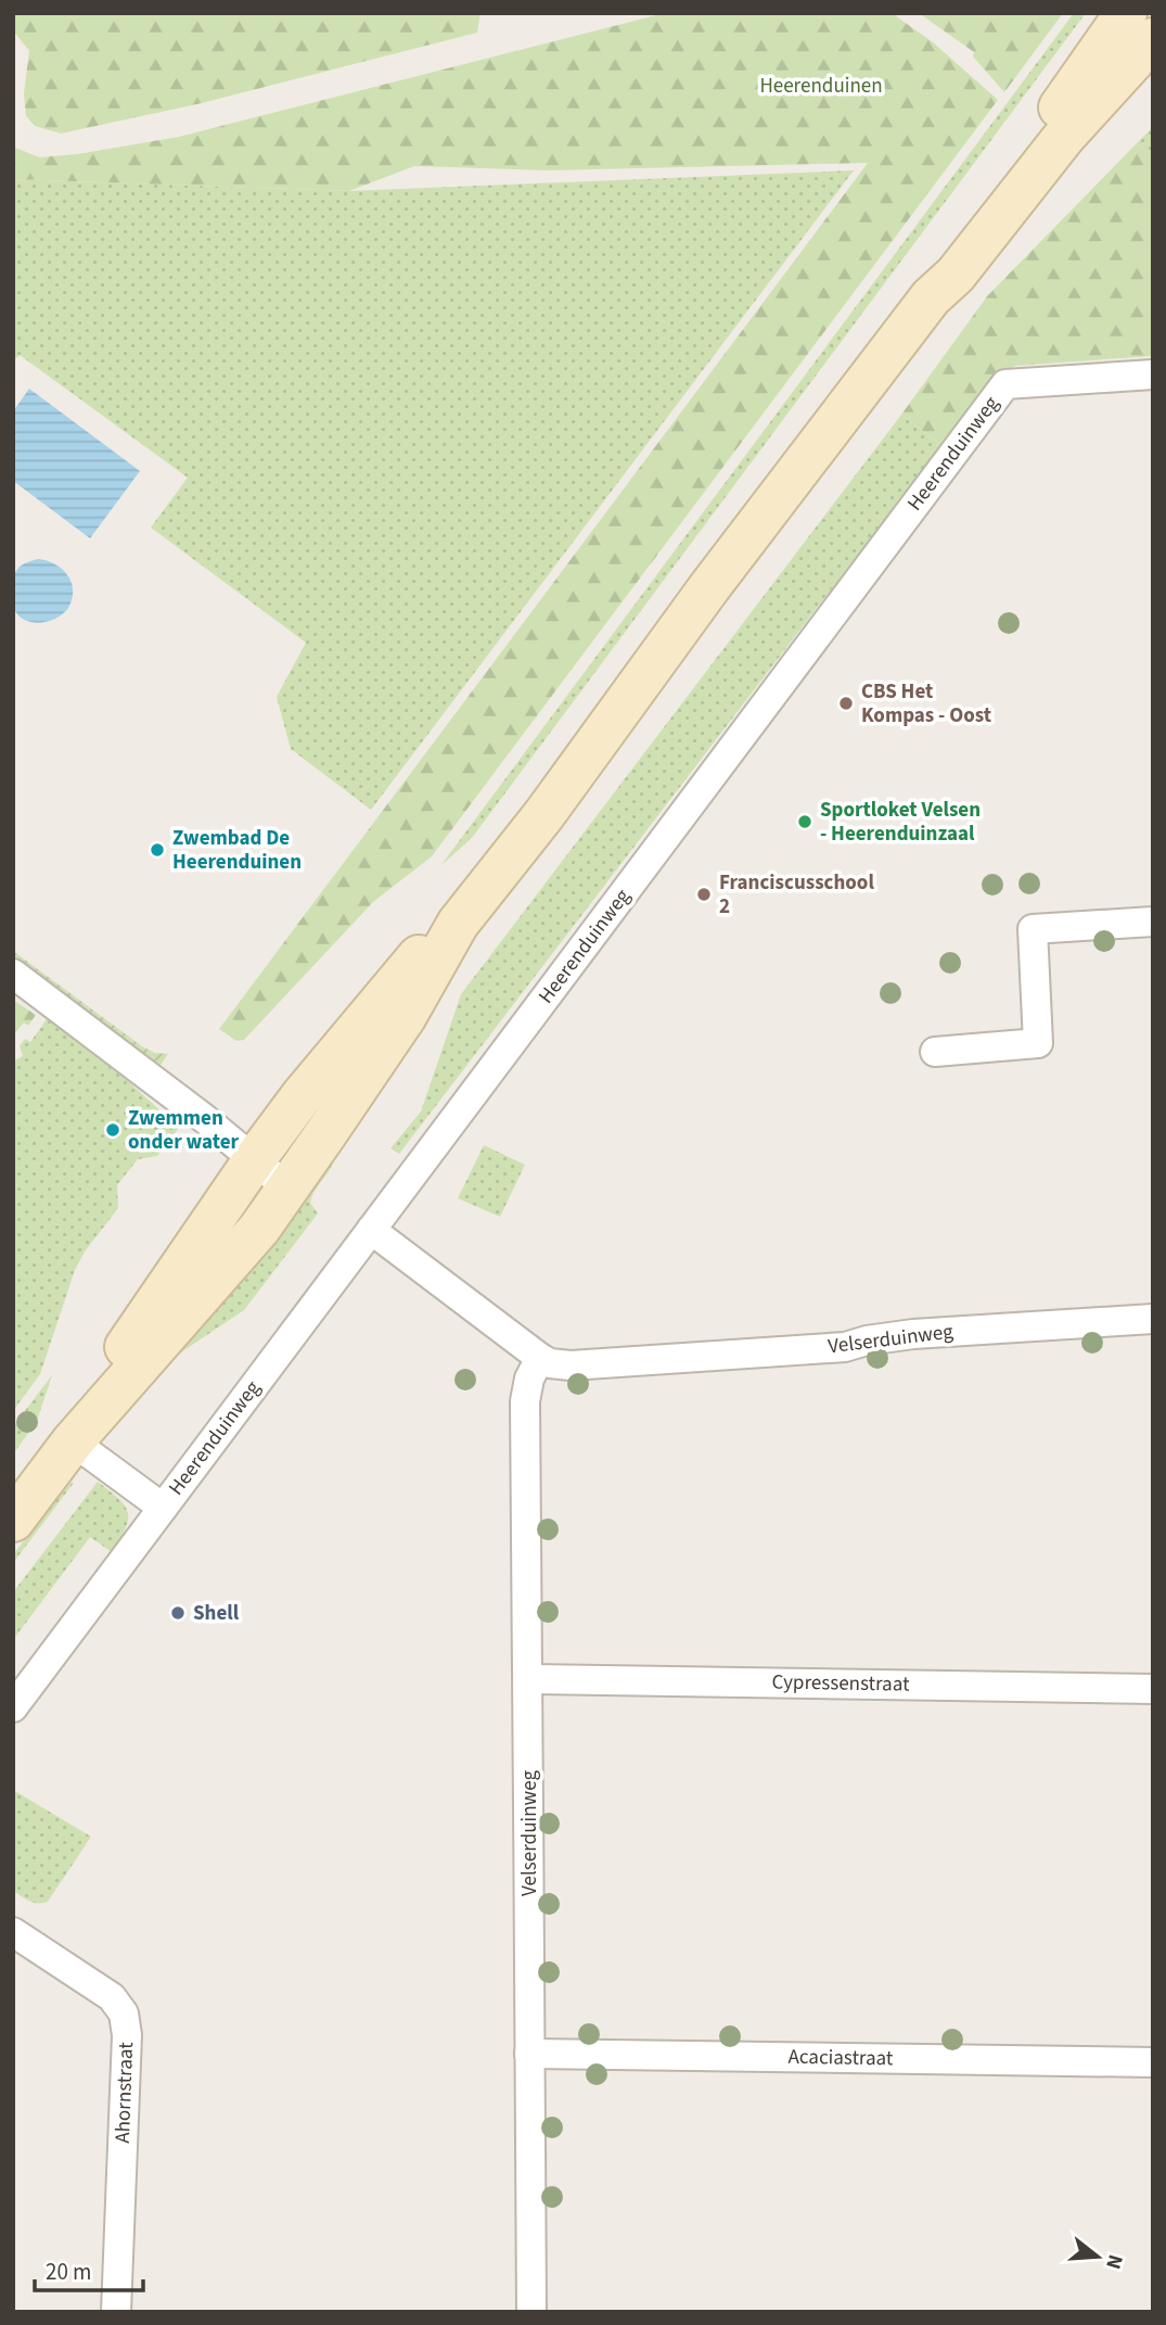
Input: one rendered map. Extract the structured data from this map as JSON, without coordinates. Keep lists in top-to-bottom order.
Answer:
{
  "streets": {
    "street": [
      "Heerenduinweg",
      "Velserduinweg",
      "Cypressenstraat",
      "Acaciastraat",
      "Ahornstraat"
    ]
  },
  "crossings": [
    ["Heerenduinweg", "Velserduinweg"],
    ["Velserduinweg", "Cypressenstraat"],
    ["Velserduinweg", "Acaciastraat"]
  ],
  "parks": ["Heerenduinen"],
  "places": [
    "CBS Het Kompas - Oost",
    "Sportloket Velsen - Heerenduinzaal",
    "Zwembad De Heerenduinen",
    "Franciscusschool 2",
    "Zwemmen onder water",
    "Shell"
  ],
  "scale_bar": "20 m",
  "north": "right"
}
